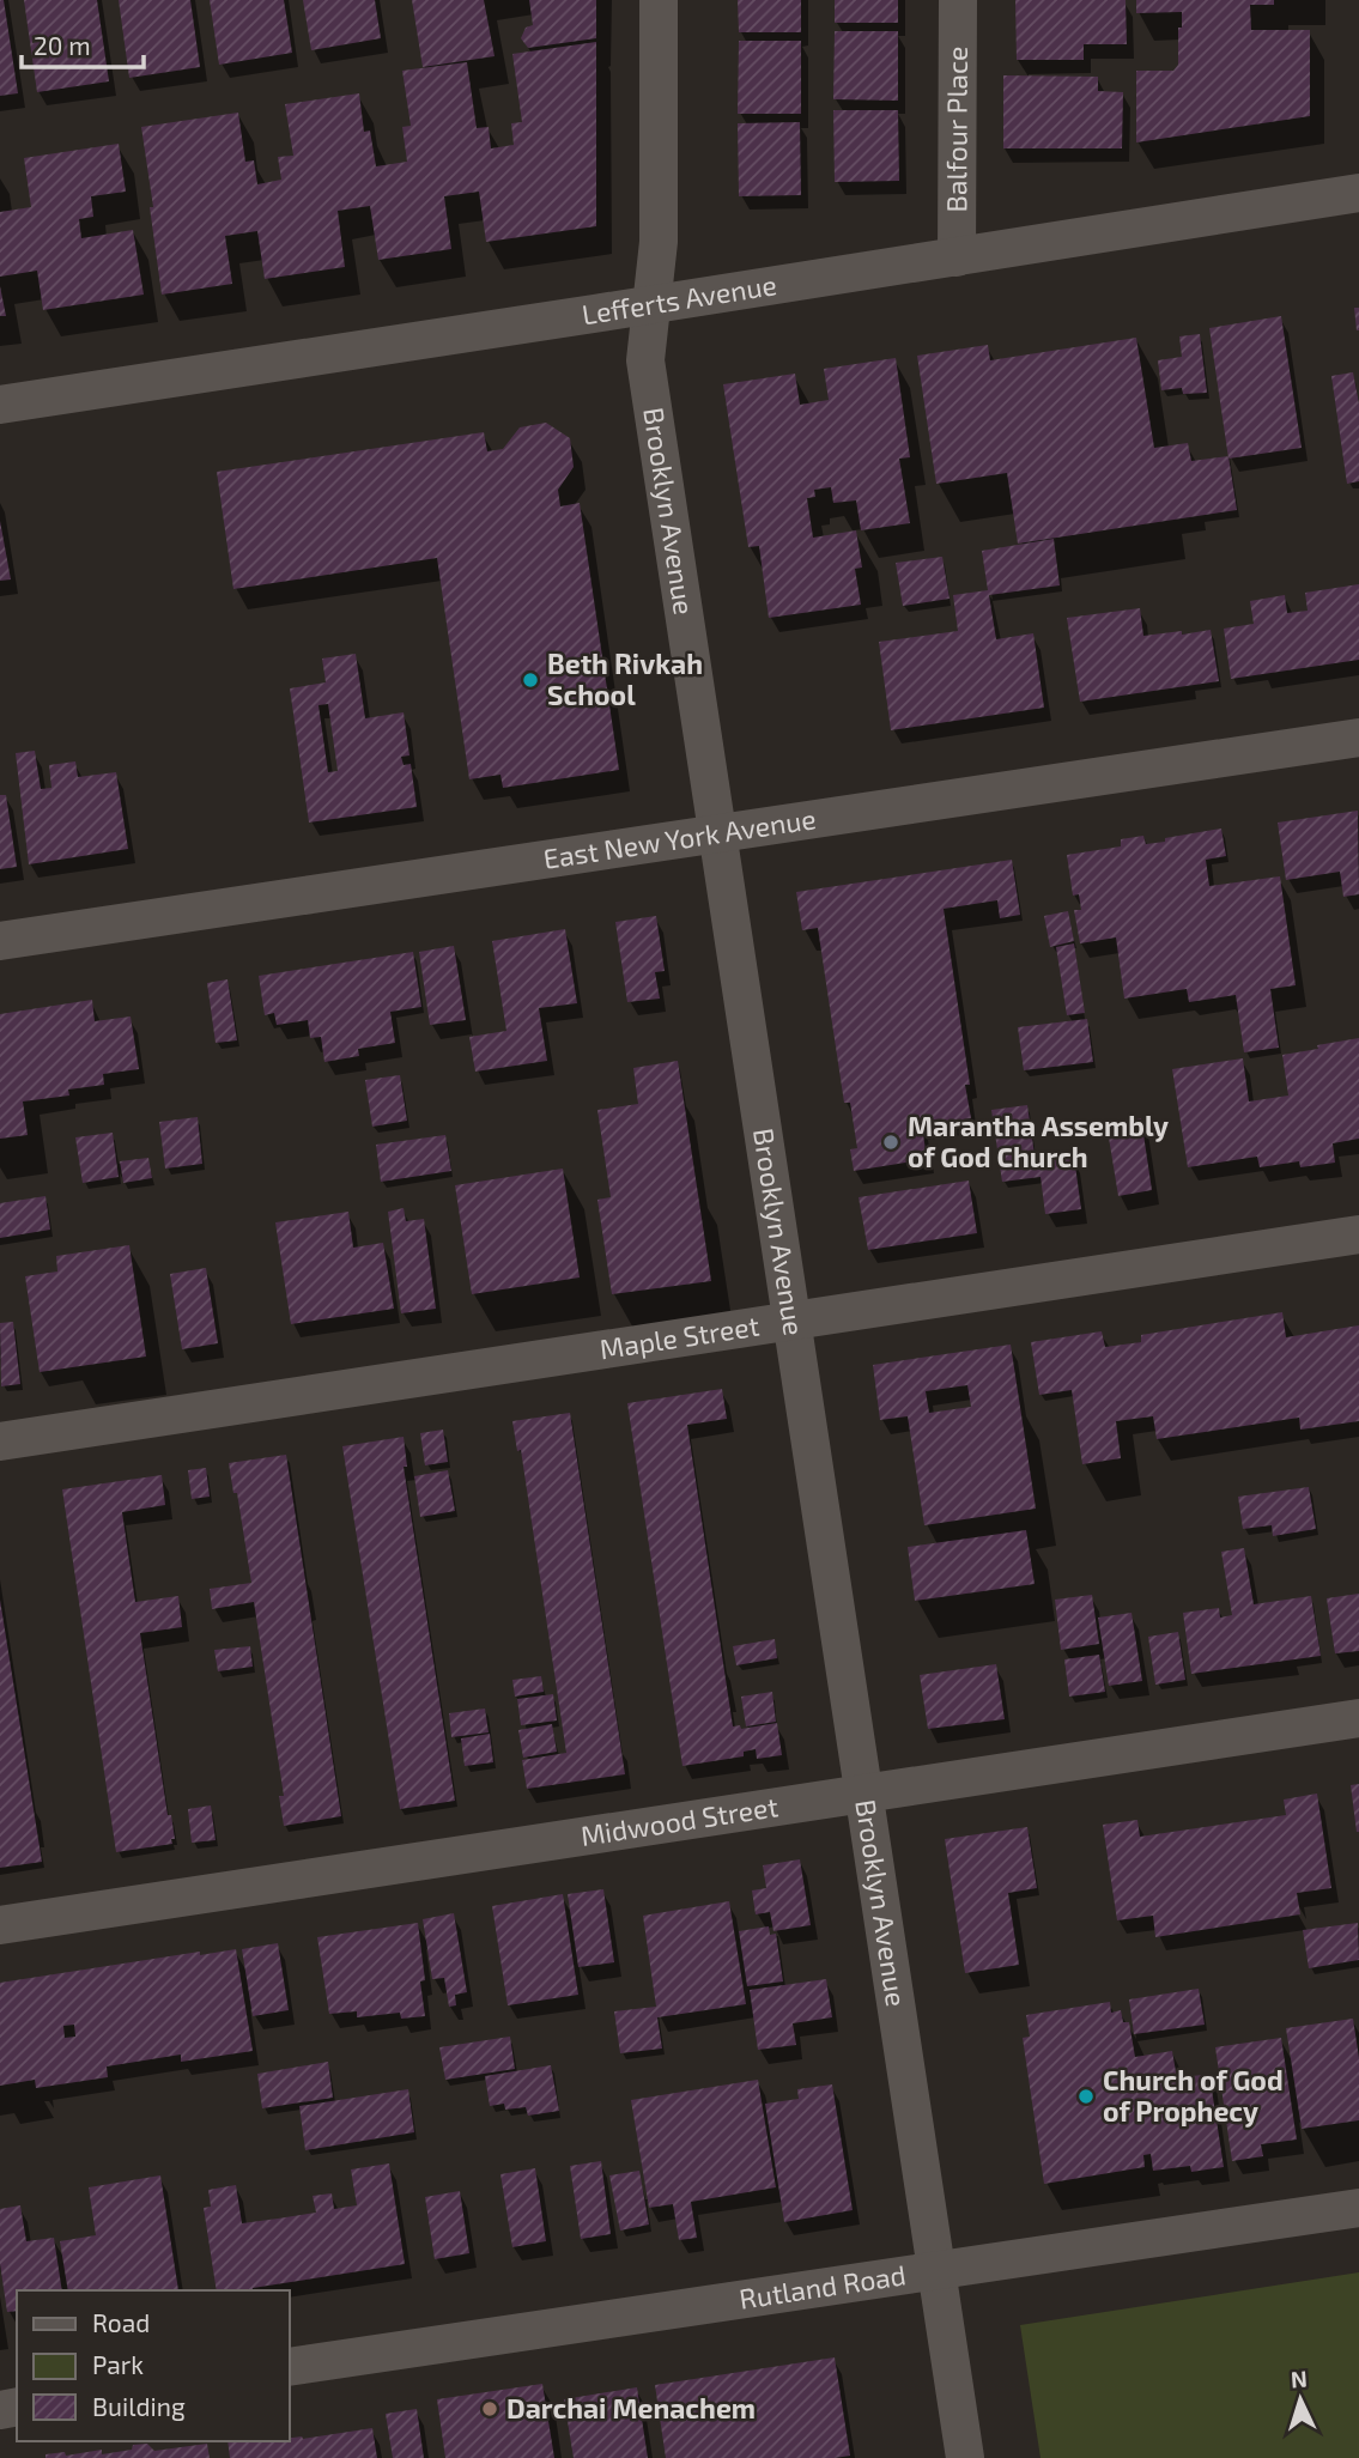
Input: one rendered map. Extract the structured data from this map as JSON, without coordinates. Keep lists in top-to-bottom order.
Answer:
{
  "streets": {
    "street": [
      "Balfour Place",
      "Lefferts Avenue",
      "Brooklyn Avenue",
      "East New York Avenue",
      "Maple Street",
      "Midwood Street",
      "Rutland Road"
    ]
  },
  "crossings": [
    ["Balfour Place", "Lefferts Avenue"],
    ["Lefferts Avenue", "Brooklyn Avenue"],
    ["Brooklyn Avenue", "East New York Avenue"],
    ["Brooklyn Avenue", "Maple Street"],
    ["Brooklyn Avenue", "Midwood Street"],
    ["Brooklyn Avenue", "Rutland Road"]
  ],
  "places": [
    "Beth Rivkah School",
    "Marantha Assembly of God Church",
    "Church of God of Prophecy",
    "Darchai Menachem"
  ],
  "legend": ["Road", "Park", "Building"],
  "scale_bar": "20 m",
  "north": "top"
}
